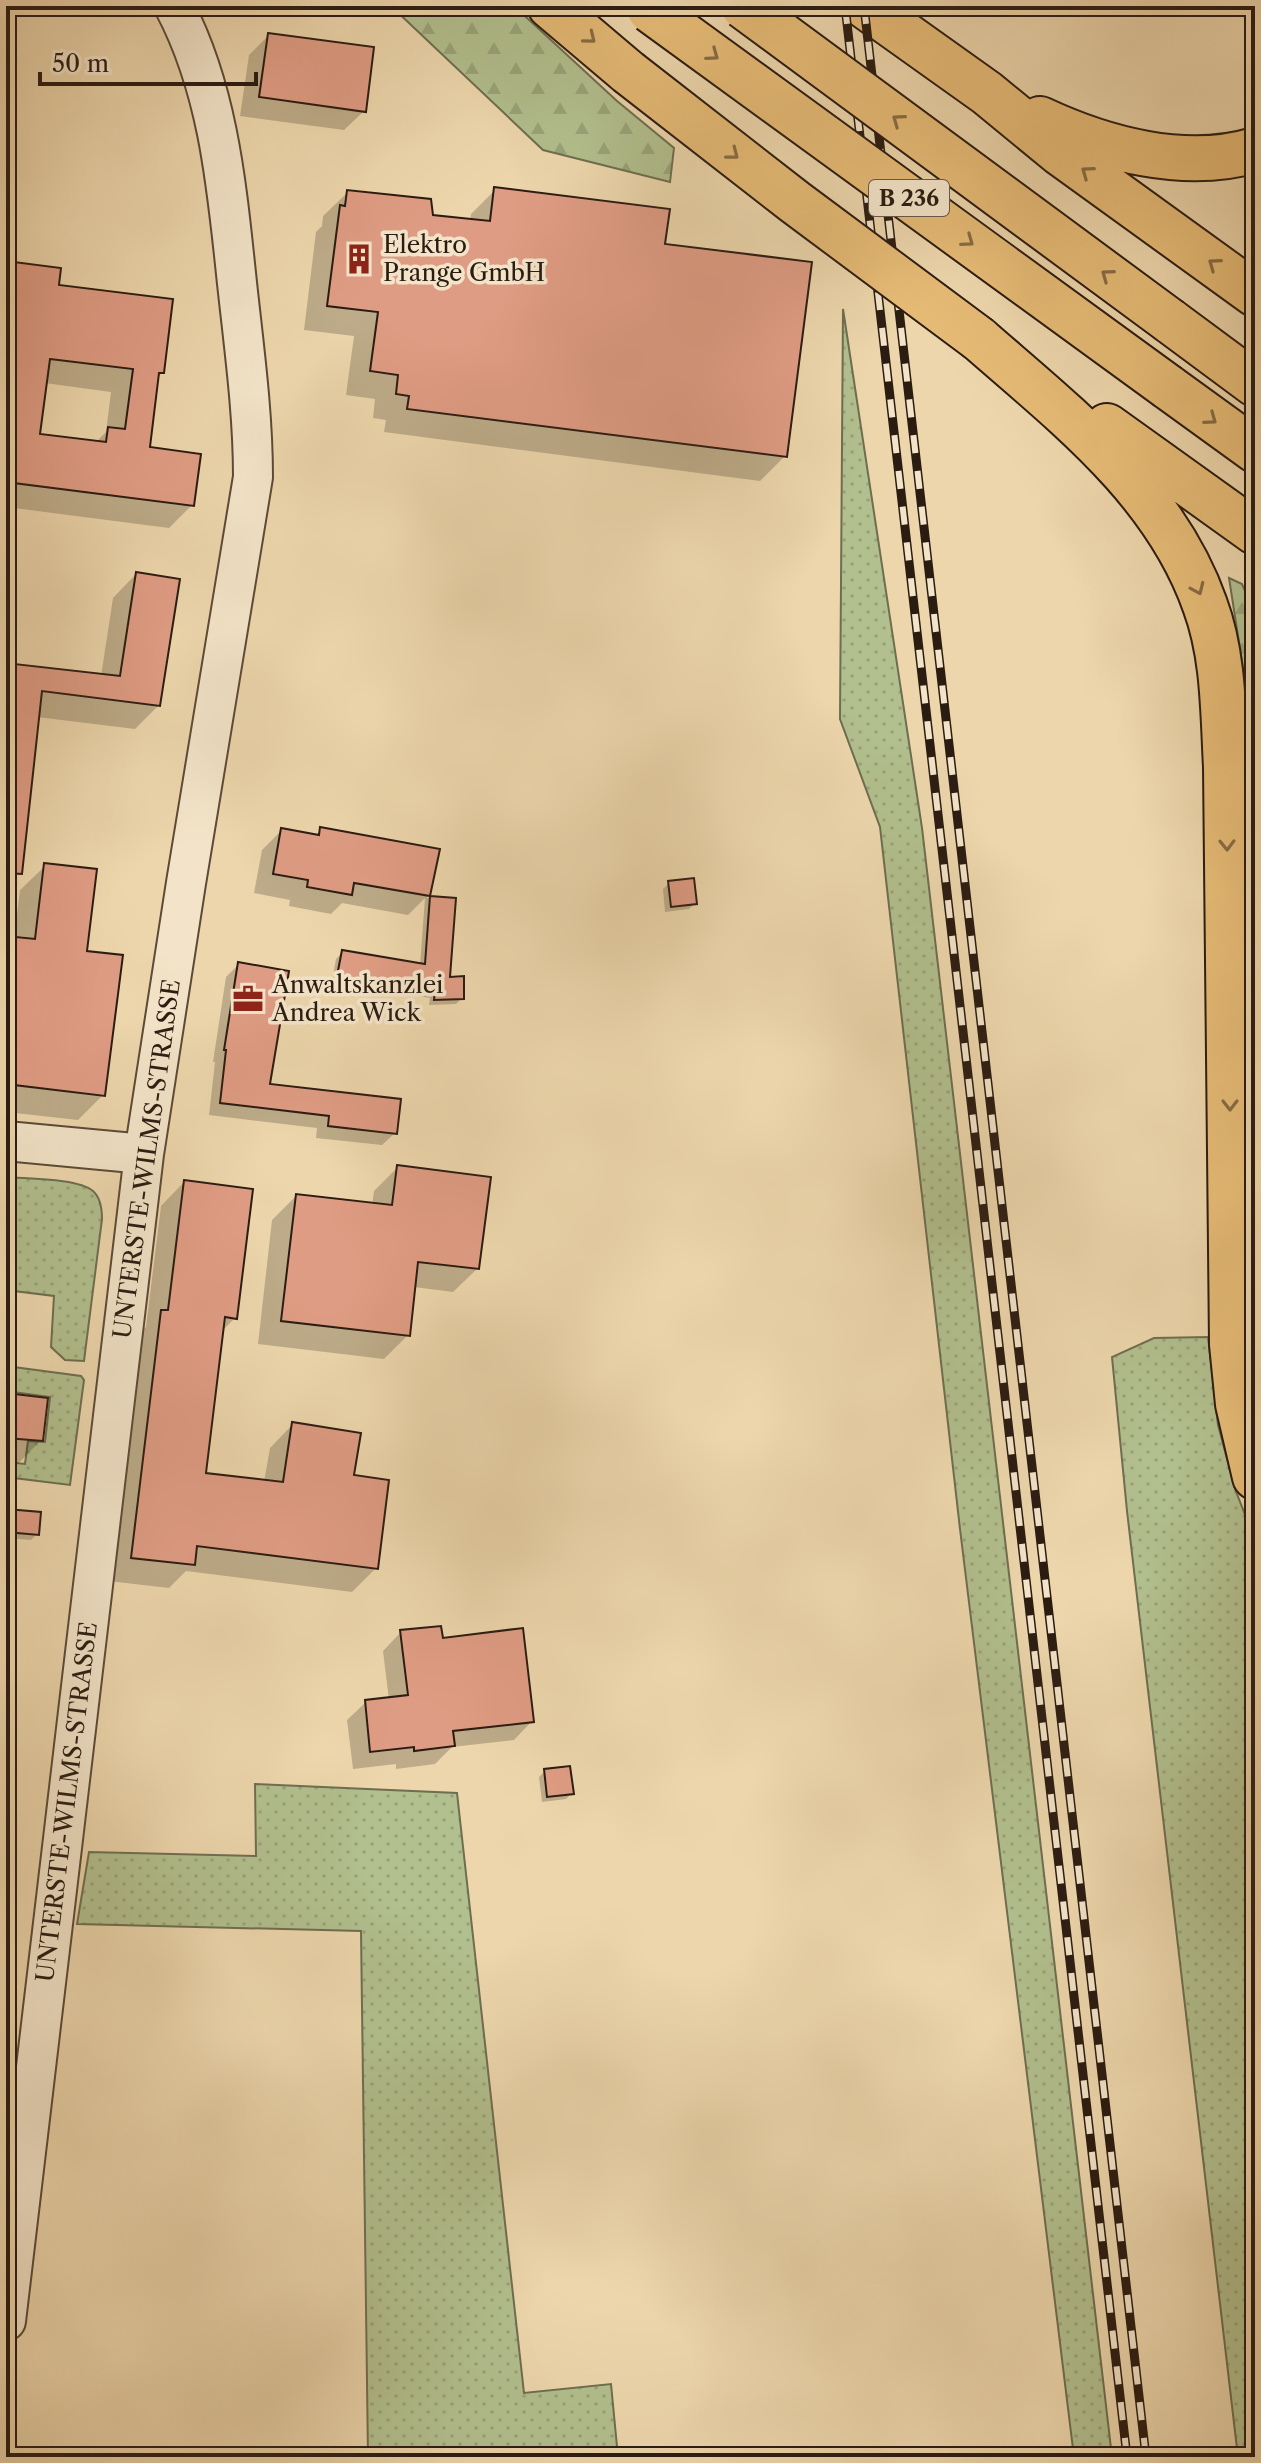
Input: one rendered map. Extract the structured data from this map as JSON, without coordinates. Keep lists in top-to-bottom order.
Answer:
{
  "streets": {
    "highway": ["B 236"],
    "street": ["UNTERSTE-WILMS-STRASSE"]
  },
  "places": {
    "building": ["Elektro Prange GmbH"],
    "office": ["Anwaltskanzlei Andrea Wick"]
  },
  "scale_bar": "50 m"
}
